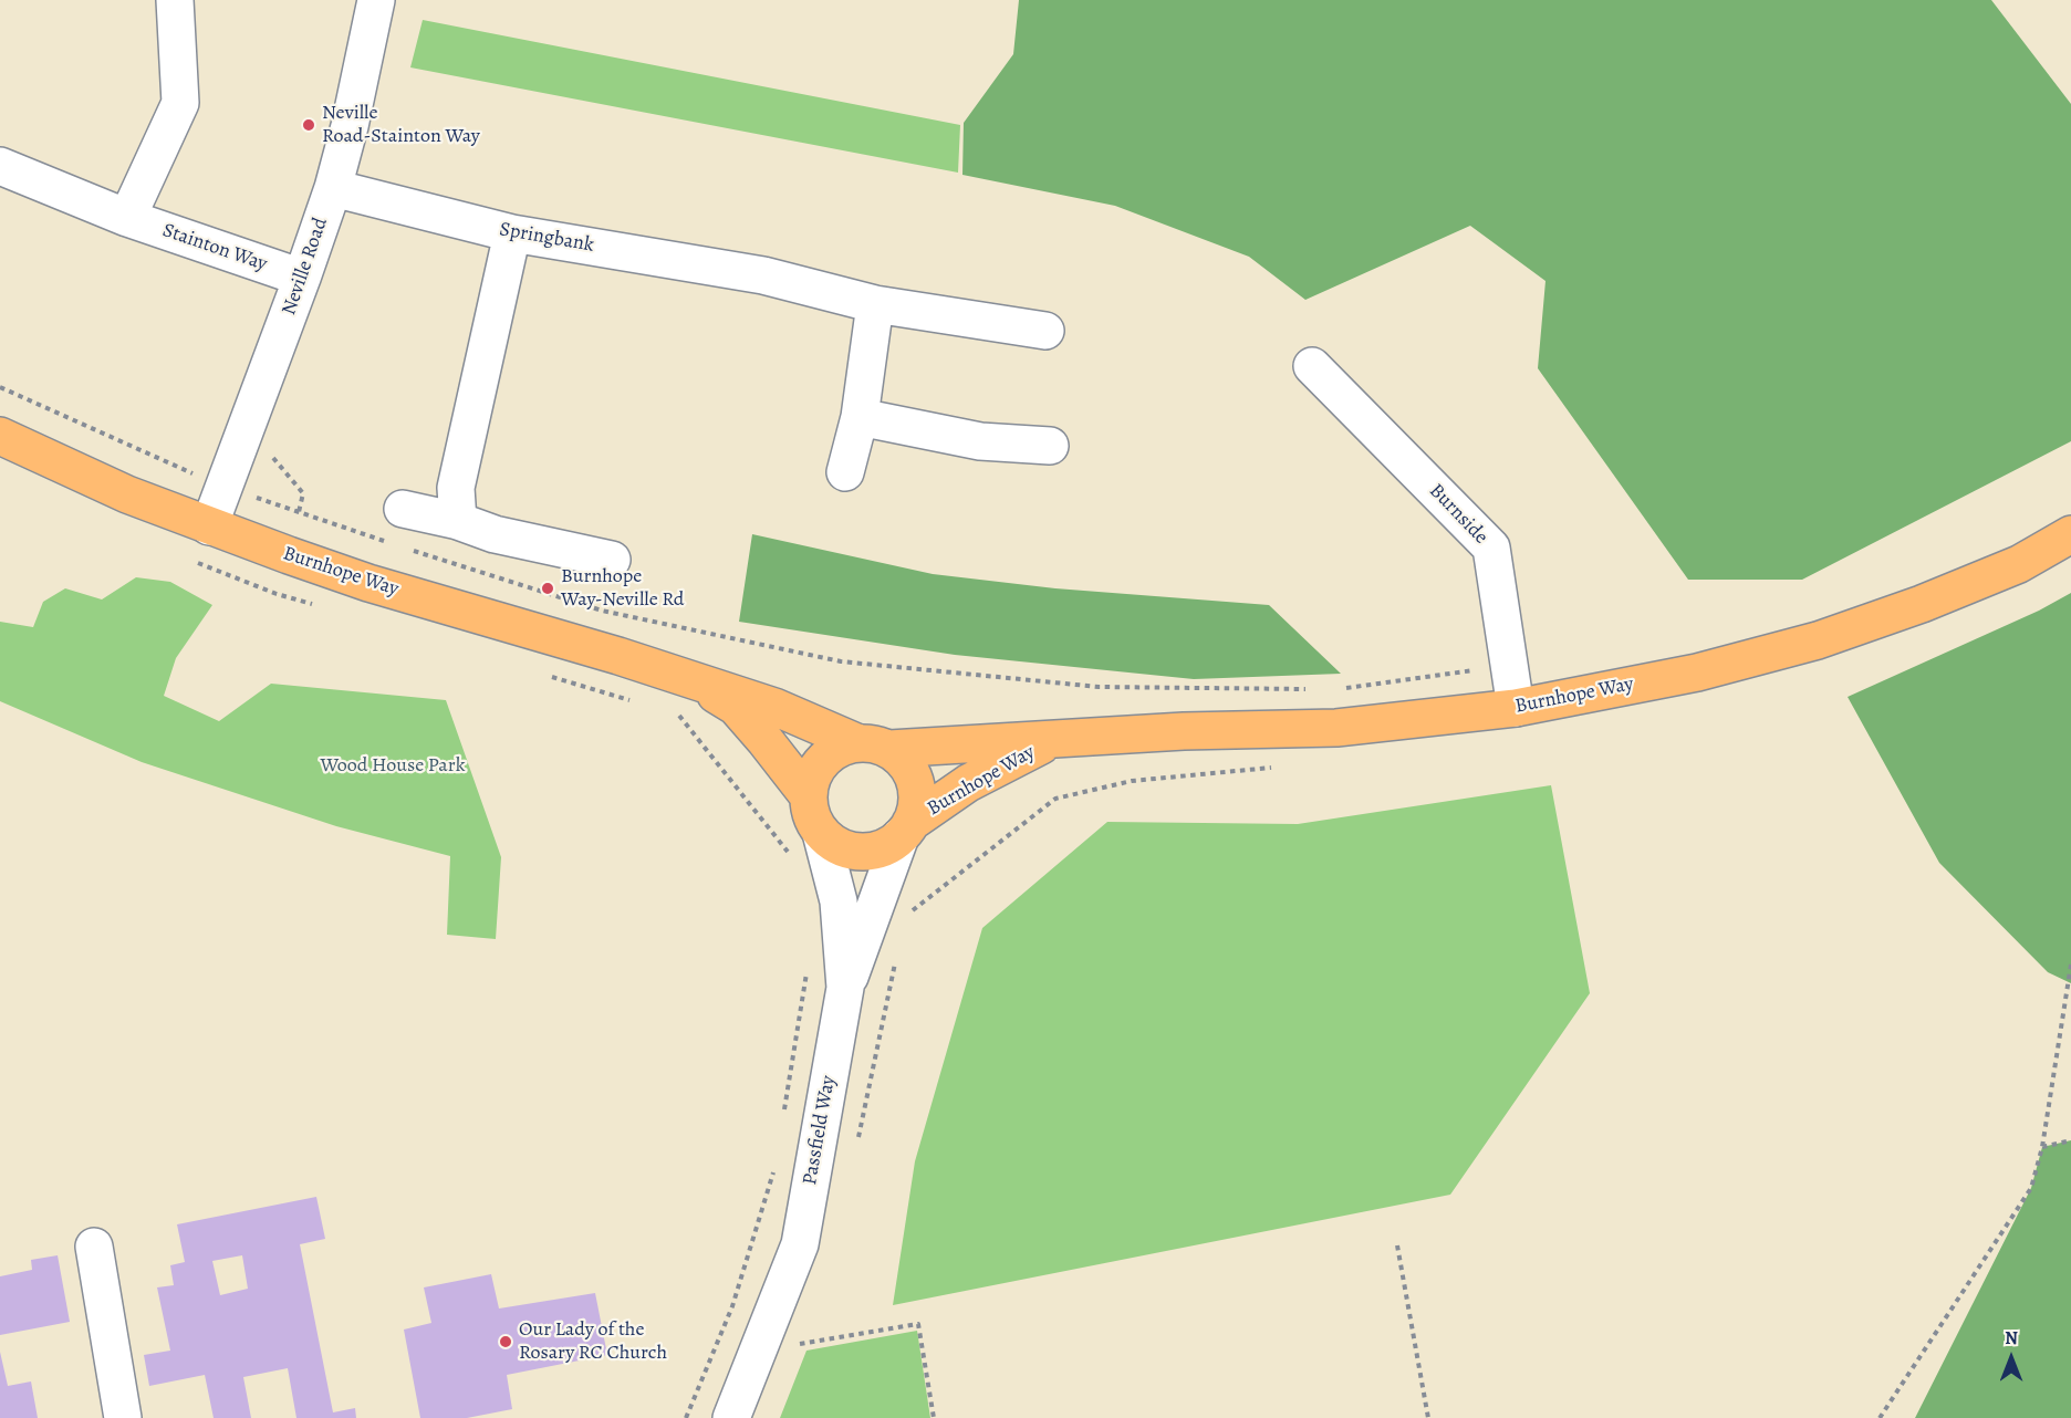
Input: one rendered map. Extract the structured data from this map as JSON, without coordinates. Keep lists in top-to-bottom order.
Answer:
{
  "streets": {
    "main road": ["Burnhope Way"],
    "street": [
      "Springbank",
      "Stainton Way",
      "Neville Road",
      "Burnside",
      "Passfield Way"
    ]
  },
  "crossings": [
    ["Springbank", "Neville Road"],
    ["Stainton Way", "Neville Road"],
    ["Neville Road", "Burnhope Way"],
    ["Burnside", "Burnhope Way"],
    ["Burnhope Way", "Passfield Way"]
  ],
  "parks": ["Wood House Park"],
  "places": ["Neville Road-Stainton Way", "Burnhope Way-Neville Rd", "Our Lady of the Rosary RC Church"],
  "north": "top"
}
